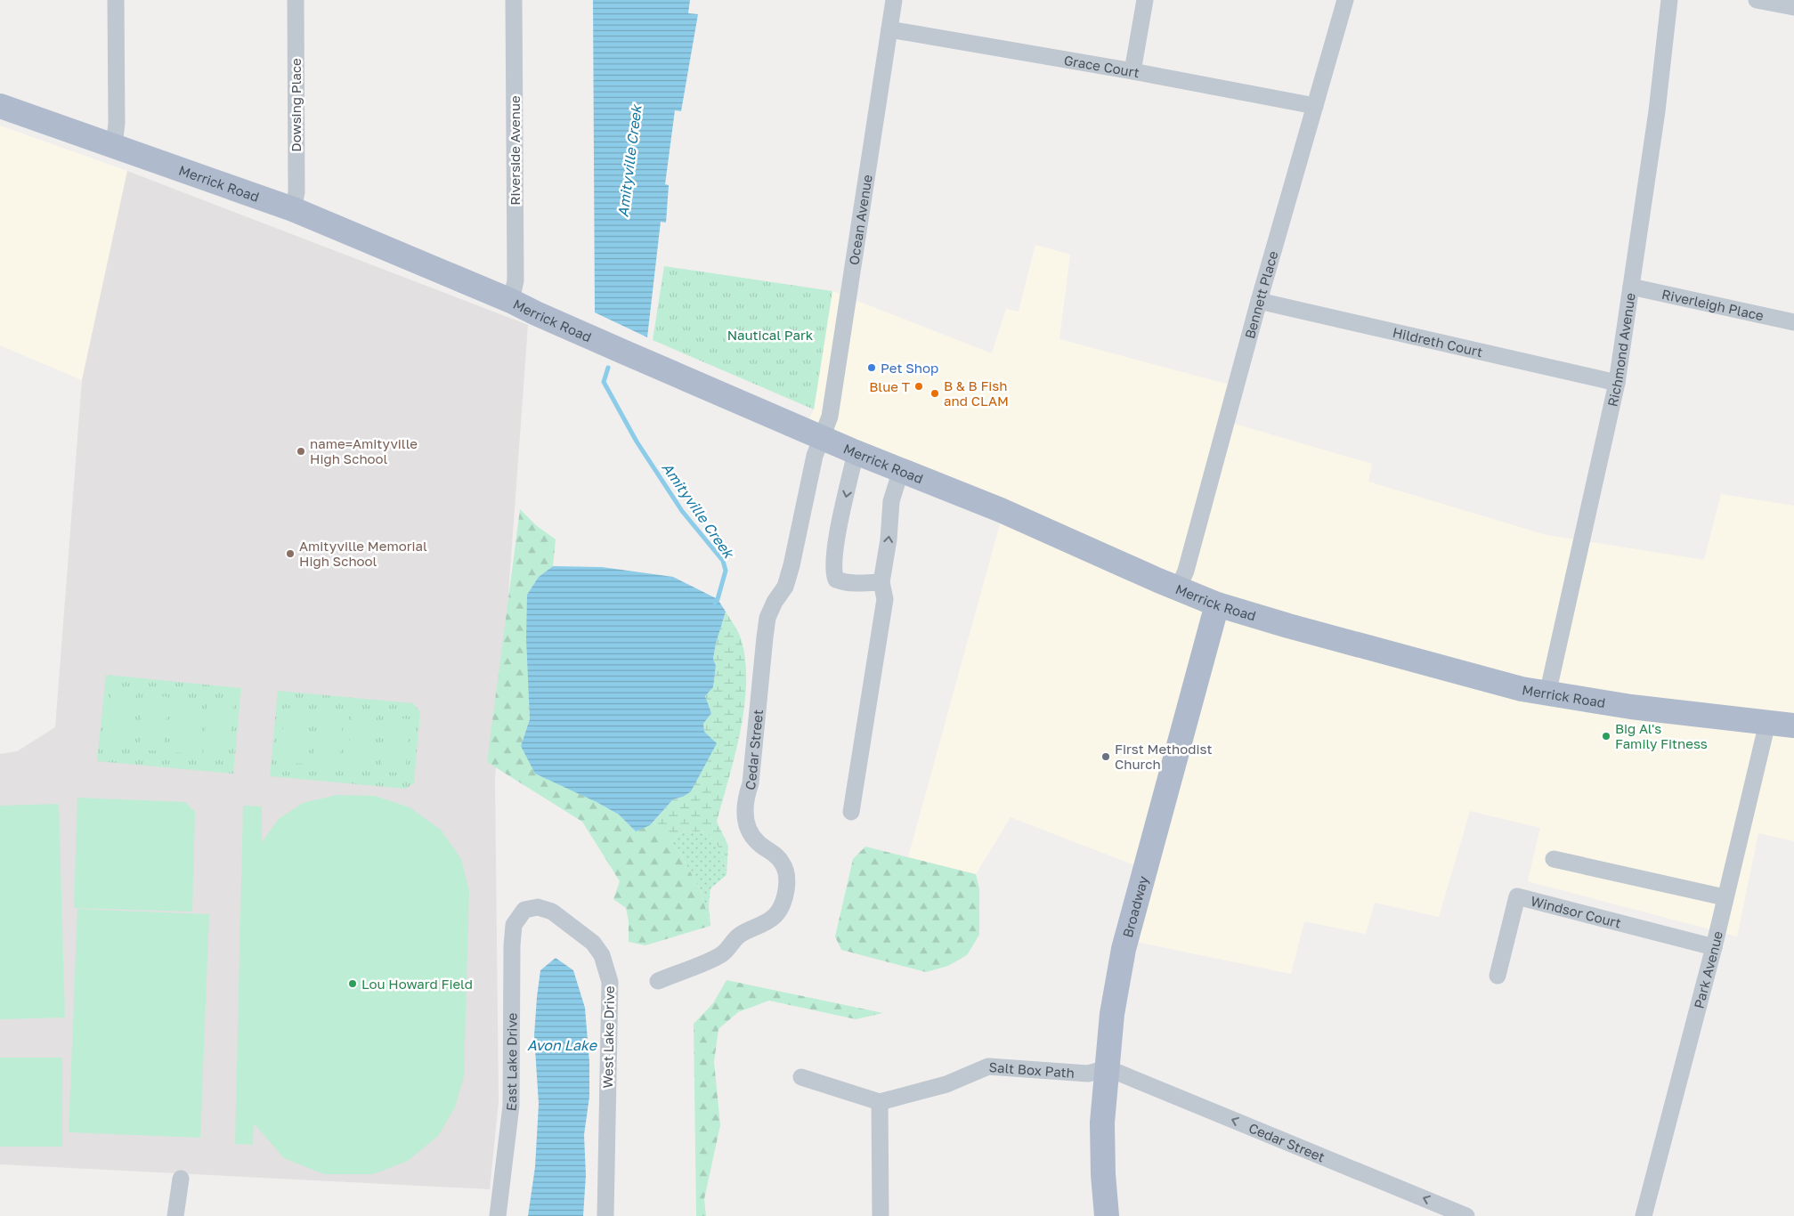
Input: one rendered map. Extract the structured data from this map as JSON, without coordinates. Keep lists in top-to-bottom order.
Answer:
{
  "streets": {
    "main road": ["Merrick Road", "Broadway"],
    "street": [
      "Grace Court",
      "Dowsing Place",
      "Riverside Avenue",
      "Ocean Avenue",
      "Bennett Place",
      "Riverleigh Place",
      "Hildreth Court",
      "Richmond Avenue",
      "Cedar Street",
      "Windsor Court",
      "Park Avenue",
      "West Lake Drive",
      "East Lake Drive",
      "Salt Box Path"
    ]
  },
  "crossings": [
    ["Grace Court", "Ocean Avenue"],
    ["Grace Court", "Bennett Place"],
    ["Dowsing Place", "Merrick Road"],
    ["Riverside Avenue", "Merrick Road"],
    ["Merrick Road", "Ocean Avenue"],
    ["Merrick Road", "Bennett Place"],
    ["Merrick Road", "Richmond Avenue"],
    ["Merrick Road", "Cedar Street"],
    ["Merrick Road", "Broadway"],
    ["Merrick Road", "Park Avenue"],
    ["Ocean Avenue", "Cedar Street"],
    ["Bennett Place", "Hildreth Court"],
    ["Riverleigh Place", "Richmond Avenue"],
    ["Hildreth Court", "Richmond Avenue"],
    ["Cedar Street", "Broadway"],
    ["Cedar Street", "Salt Box Path"],
    ["Broadway", "Salt Box Path"],
    ["Windsor Court", "Park Avenue"],
    ["West Lake Drive", "East Lake Drive"]
  ],
  "one_way": ["Cedar Street"],
  "water": ["Amityville Creek", "Avon Lake"],
  "parks": ["Nautical Park"],
  "places": [
    "Pet Shop",
    "Blue T",
    "B & B Fish and CLAM",
    "name=Amityville High School",
    "Amityville Memorial High School",
    "Big Al's Family Fitness",
    "First Methodist Church",
    "Lou Howard Field"
  ]
}
